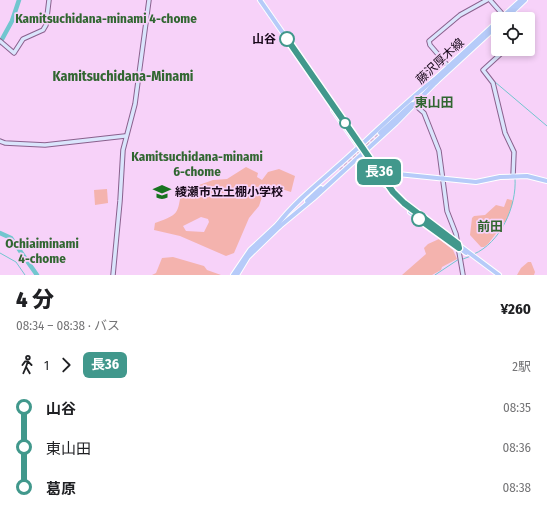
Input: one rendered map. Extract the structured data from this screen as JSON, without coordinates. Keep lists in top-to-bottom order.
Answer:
{
  "streets": {
    "main road": ["藤沢厚木線"]
  },
  "districts": [
    "Kamitsuchidana-minami 4-chome",
    "Kamitsuchidana-Minami",
    "東山田",
    "Kamitsuchidana-minami 6-chome",
    "前田",
    "Ochiaiminami 4-chome"
  ],
  "places": {
    "other": ["山谷"],
    "school or university": ["綾瀬市立土棚小学校"]
  },
  "lines": ["bus line 長36"],
  "page": {
    "on_map": "長36",
    "heading": ["4 分", "08:34 – 08:38 · バス", "¥260"],
    "legs": ["1", "長36", "2駅"],
    "list": [
      {
        "name": "山谷",
        "value": "08:35"
      },
      {
        "name": "東山田",
        "value": "08:36"
      },
      {
        "name": "葛原",
        "value": "08:38"
      }
    ]
  }
}
